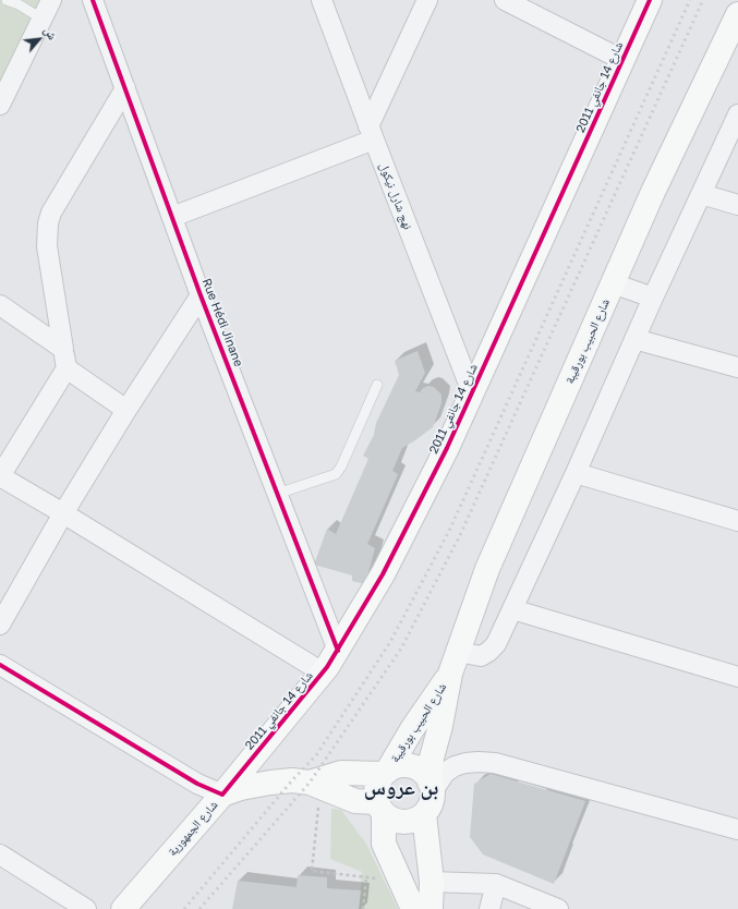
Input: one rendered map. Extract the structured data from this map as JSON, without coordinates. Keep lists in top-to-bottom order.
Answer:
{
  "streets": {
    "main road": ["شارع 14 جانفي 2011", "شارع الحبيب بورقيبة", "شارع الجمهورية"],
    "street": ["نهج شارل نيكول", "Rue Hédi Jinane"]
  },
  "crossings": [
    ["شارع 14 جانفي 2011", "نهج شارل نيكول"],
    ["شارع 14 جانفي 2011", "Rue Hédi Jinane"],
    ["شارع 14 جانفي 2011", "شارع الجمهورية"],
    ["شارع الحبيب بورقيبة", "شارع الجمهورية"]
  ],
  "districts": ["بن عروس"],
  "north": "top right"
}
